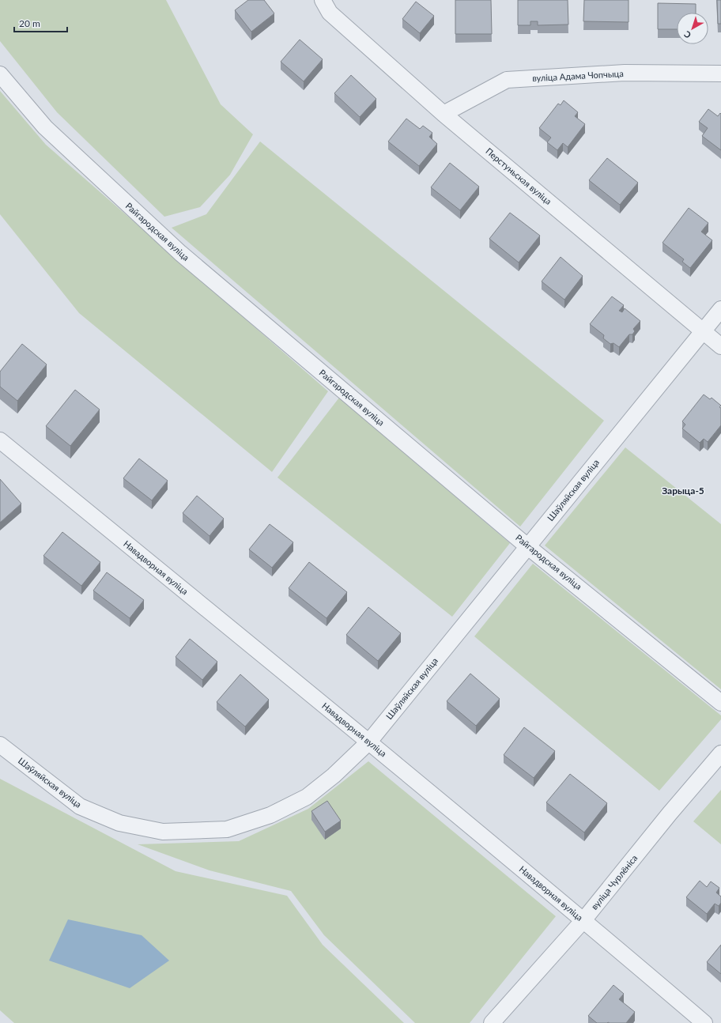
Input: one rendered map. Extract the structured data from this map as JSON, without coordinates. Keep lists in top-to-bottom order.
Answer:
{
  "streets": {
    "street": [
      "вуліца Адама Чопчыца",
      "Перстуньская вуліца",
      "Райгародская вуліца",
      "Шаўляйская вуліца",
      "Навадворная вуліца",
      "вуліца Чурлёніса"
    ]
  },
  "crossings": [
    ["вуліца Адама Чопчыца", "Перстуньская вуліца"],
    ["Перстуньская вуліца", "Шаўляйская вуліца"],
    ["Райгародская вуліца", "Шаўляйская вуліца"],
    ["Шаўляйская вуліца", "Навадворная вуліца"],
    ["Навадворная вуліца", "вуліца Чурлёніса"]
  ],
  "districts": ["Зарыца-5"],
  "scale_bar": "20 m",
  "north": "bottom left"
}
